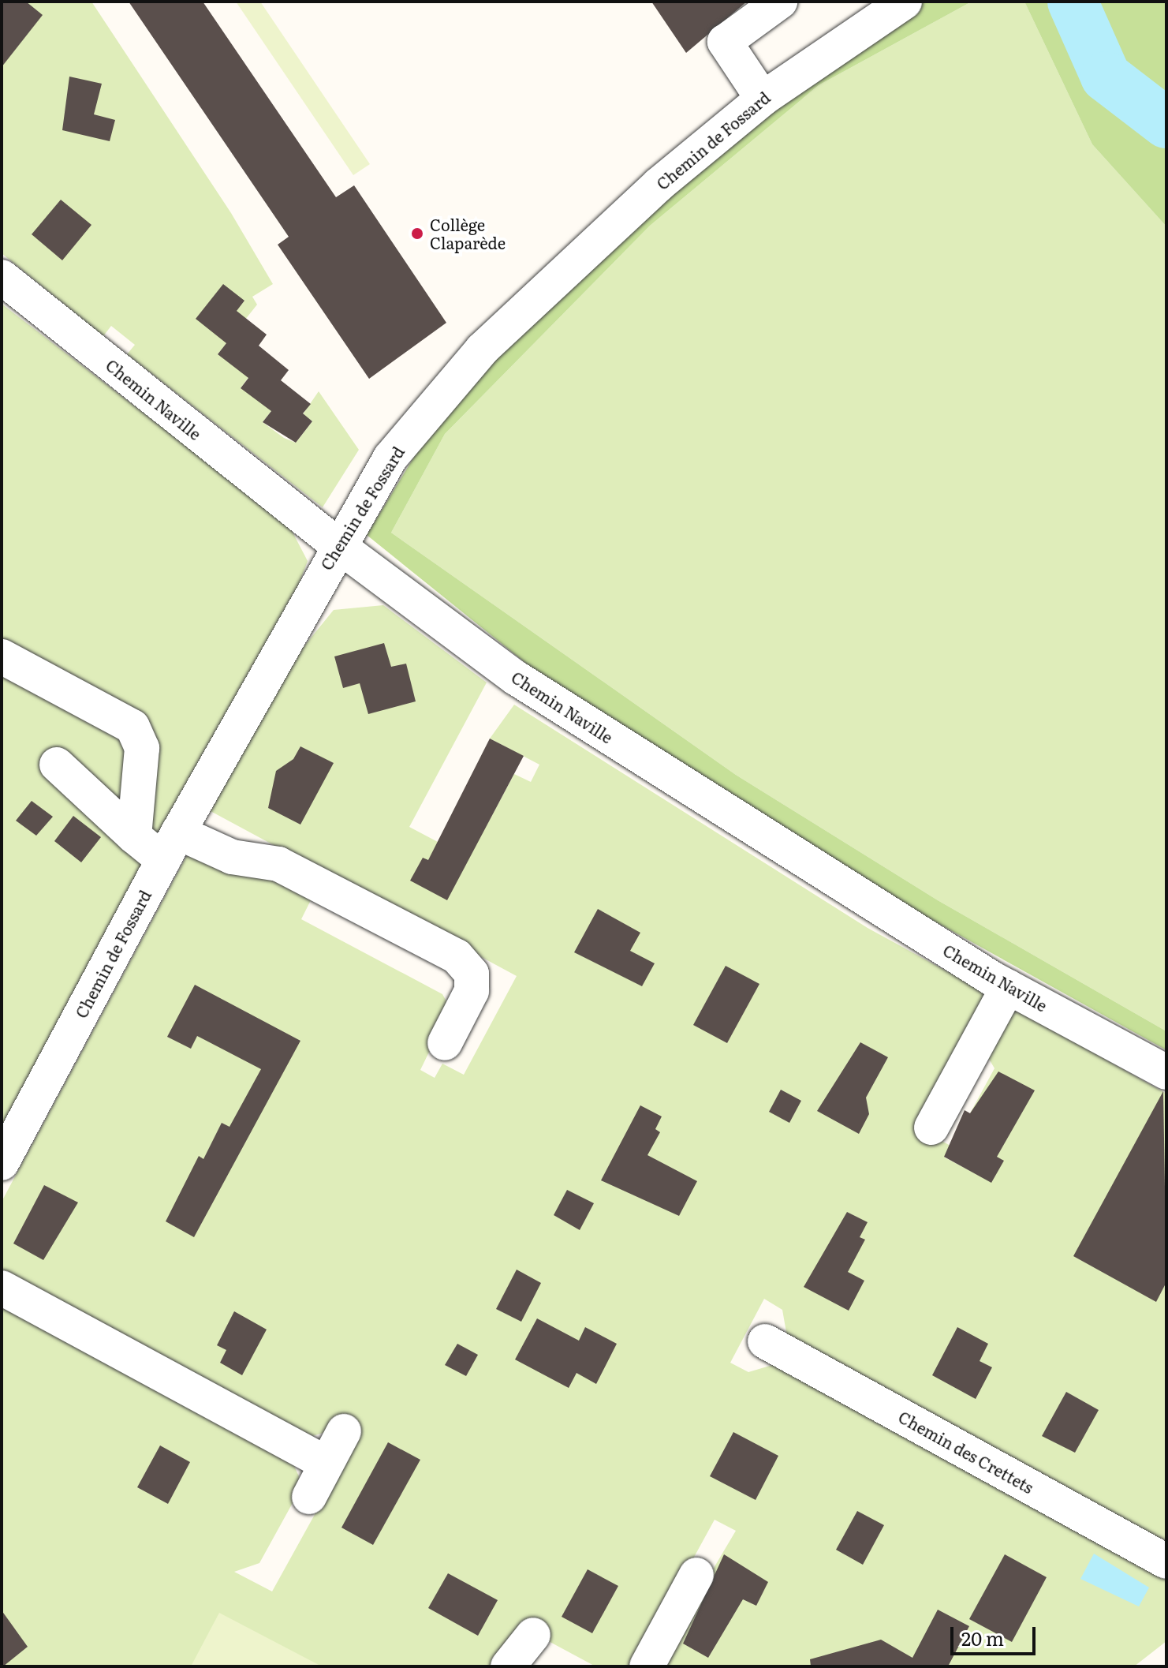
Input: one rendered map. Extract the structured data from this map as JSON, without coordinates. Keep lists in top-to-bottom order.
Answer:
{
  "streets": {
    "street": ["Chemin de Fossard", "Chemin Naville", "Chemin des Crettets"]
  },
  "crossings": [
    ["Chemin de Fossard", "Chemin Naville"]
  ],
  "places": ["Collège Claparède"],
  "scale_bar": "20 m"
}
